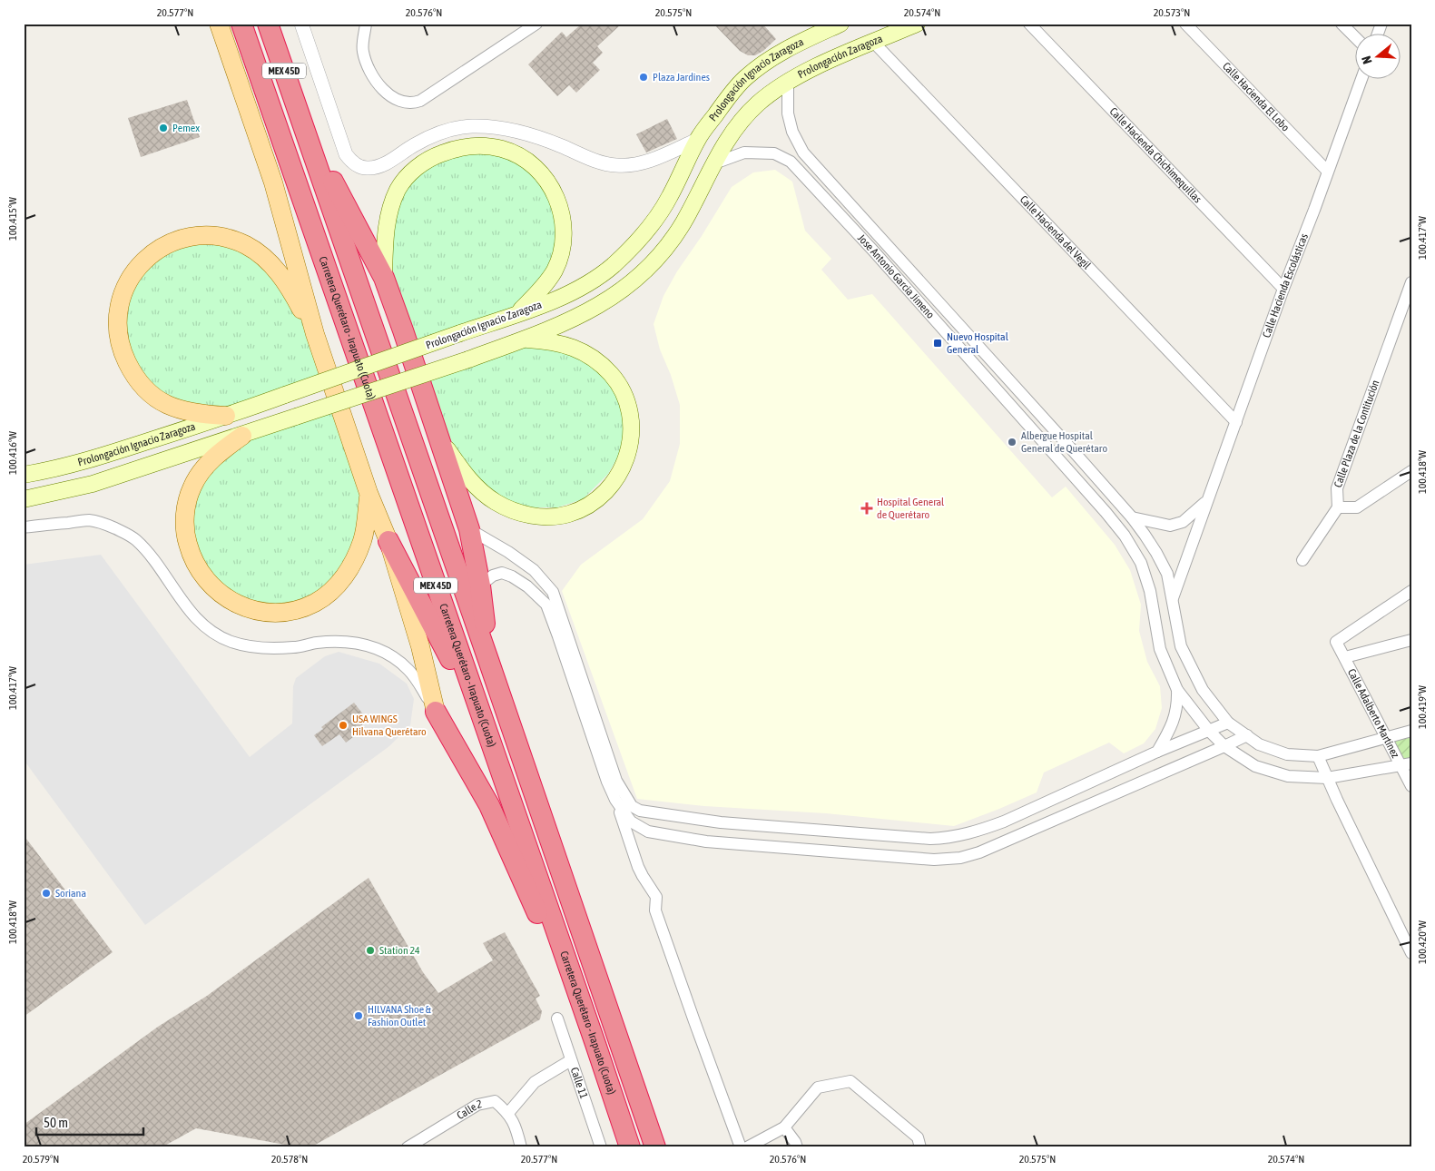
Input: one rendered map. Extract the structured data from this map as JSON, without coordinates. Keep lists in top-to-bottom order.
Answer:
{
  "streets": {
    "highway": ["MEX 45D", "Carretera Querétaro - Irapuato (Cuota)"],
    "main road": ["Prolongación Zaragoza", "Prolongación Ignacio Zaragoza"],
    "street": [
      "Calle Hacienda El Lobo",
      "Calle Hacienda Chichimequillas",
      "Calle Hacienda del Vegil",
      "Jose Antonio Garcia Jimeno",
      "Calle Hacienda Escolásticas",
      "Calle Plaza de la Contitución",
      "Calle Adalberto Martínez",
      "Calle 11",
      "Calle 2"
    ]
  },
  "crossings": [
    ["Prolongación Zaragoza", "Prolongación Ignacio Zaragoza"],
    ["Prolongación Zaragoza", "Calle Hacienda del Vegil"],
    ["Prolongación Zaragoza", "Jose Antonio Garcia Jimeno"],
    ["Prolongación Ignacio Zaragoza", "Jose Antonio Garcia Jimeno"],
    ["Calle Hacienda El Lobo", "Calle Hacienda Escolásticas"],
    ["Calle Hacienda Chichimequillas", "Calle Hacienda Escolásticas"],
    ["Calle Hacienda del Vegil", "Calle Hacienda Escolásticas"],
    ["Jose Antonio Garcia Jimeno", "Calle Hacienda Escolásticas"],
    ["Jose Antonio Garcia Jimeno", "Calle Adalberto Martínez"]
  ],
  "places": {
    "other": [
      "Plaza Jardines",
      "Pemex",
      "Albergue Hospital General de Querétaro",
      "USA WINGS Hilvana Querétaro",
      "Soriana",
      "Station 24",
      "HILVANA Shoe & Fashion Outlet"
    ],
    "transit": ["Nuevo Hospital General"],
    "health": ["Hospital General de Querétaro"]
  },
  "scale_bar": "50 m",
  "north": "left",
  "coordinates": [
    "20.577°N",
    "20.576°N",
    "20.575°N",
    "20.574°N",
    "20.573°N",
    "100.415°W",
    "100.417°W",
    "100.416°W",
    "100.418°W",
    "100.419°W",
    "100.420°W",
    "20.579°N",
    "20.578°N"
  ]
}
